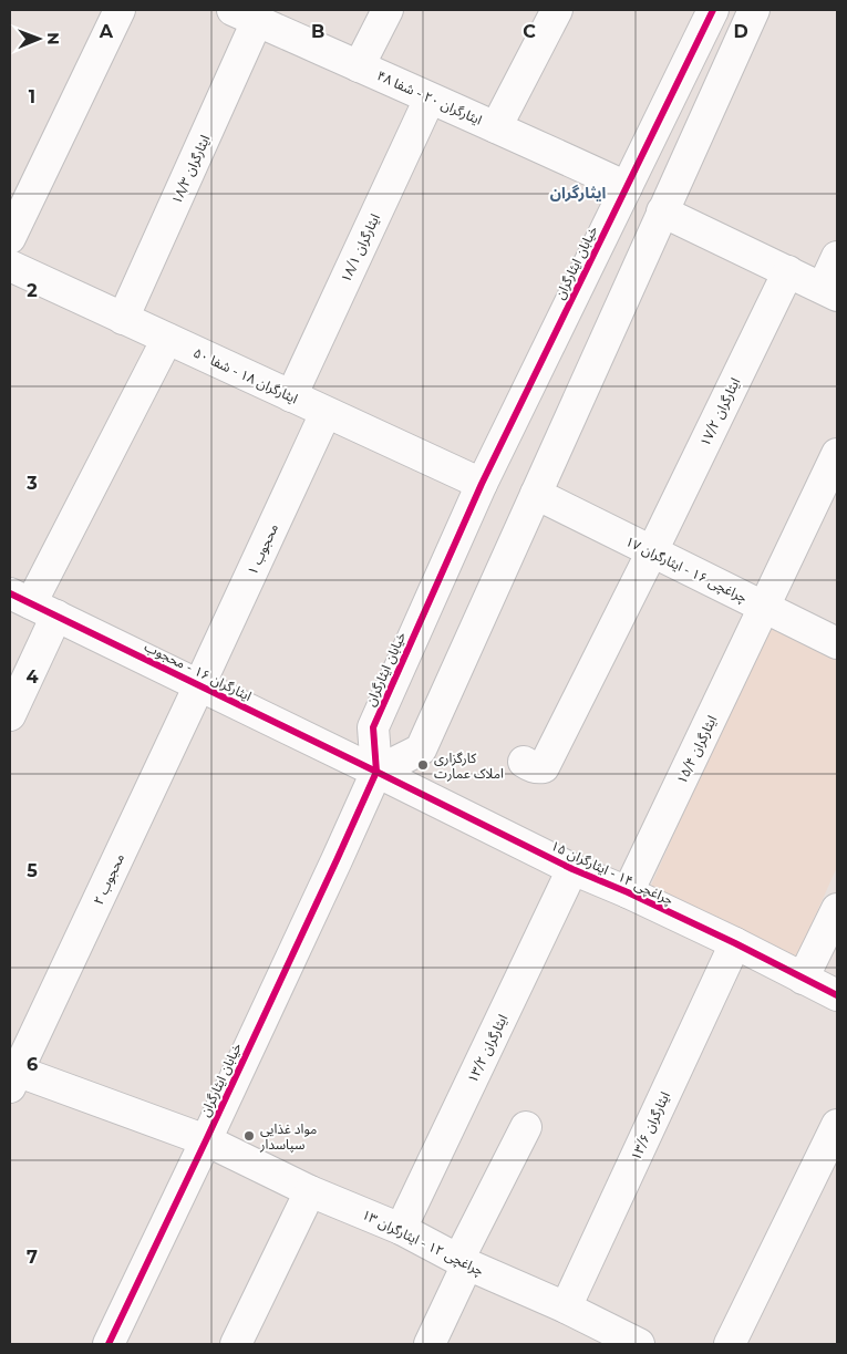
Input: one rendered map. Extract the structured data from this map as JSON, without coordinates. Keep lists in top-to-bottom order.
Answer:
{
  "streets": {
    "street": [
      "ایثارگران ۲۰ - شفا ۴۸",
      "ایثارگران ۱۸/۳",
      "ایثارگران ۱۸/۱",
      "خیابان ایثارگران",
      "ایثارگران ۱۸ - شفا ۵۰",
      "ایثارگران ۱۷/۲",
      "محجوب ۱",
      "چراغچی ۱۶ - ایثارگران ۱۷",
      "ایثارگران ۱۶ - محجوب",
      "ایثارگران ۱۵/۴",
      "چراغچی ۱۴ - ایثارگران ۱۵",
      "محجوب ۲",
      "ایثارگران ۱۳/۲",
      "ایثارگران ۱۳/۶",
      "چراغچی ۱۲ - ایثارگران ۱۳"
    ]
  },
  "crossings": [
    ["ایثارگران ۲۰ - شفا ۴۸", "ایثارگران ۱۸/۳"],
    ["ایثارگران ۲۰ - شفا ۴۸", "ایثارگران ۱۸/۱"],
    ["ایثارگران ۲۰ - شفا ۴۸", "خیابان ایثارگران"],
    ["ایثارگران ۱۸/۳", "ایثارگران ۱۸ - شفا ۵۰"],
    ["ایثارگران ۱۸/۱", "ایثارگران ۱۸ - شفا ۵۰"],
    ["خیابان ایثارگران", "ایثارگران ۱۸ - شفا ۵۰"],
    ["خیابان ایثارگران", "ایثارگران ۱۶ - محجوب"],
    ["خیابان ایثارگران", "چراغچی ۱۴ - ایثارگران ۱۵"],
    ["خیابان ایثارگران", "چراغچی ۱۲ - ایثارگران ۱۳"],
    ["ایثارگران ۱۸ - شفا ۵۰", "محجوب ۱"],
    ["ایثارگران ۱۷/۲", "چراغچی ۱۶ - ایثارگران ۱۷"],
    ["محجوب ۱", "ایثارگران ۱۶ - محجوب"],
    ["محجوب ۱", "محجوب ۲"],
    ["چراغچی ۱۶ - ایثارگران ۱۷", "ایثارگران ۱۵/۴"],
    ["ایثارگران ۱۶ - محجوب", "چراغچی ۱۴ - ایثارگران ۱۵"],
    ["ایثارگران ۱۶ - محجوب", "محجوب ۲"],
    ["ایثارگران ۱۵/۴", "چراغچی ۱۴ - ایثارگران ۱۵"],
    ["چراغچی ۱۴ - ایثارگران ۱۵", "ایثارگران ۱۳/۲"],
    ["چراغچی ۱۴ - ایثارگران ۱۵", "ایثارگران ۱۳/۶"],
    ["محجوب ۲", "چراغچی ۱۲ - ایثارگران ۱۳"],
    ["ایثارگران ۱۳/۲", "چراغچی ۱۲ - ایثارگران ۱۳"],
    ["ایثارگران ۱۳/۶", "چراغچی ۱۲ - ایثارگران ۱۳"]
  ],
  "districts": ["ایثارگران"],
  "places": ["کارگزاری املاک عمارت", "مواد غذایی سپاسدار"],
  "north": "right",
  "grid": {
    "columns": [
      "A",
      "B",
      "C",
      "D"
    ],
    "rows": [
      "1",
      "2",
      "3",
      "4",
      "5",
      "6",
      "7"
    ]
  }
}
